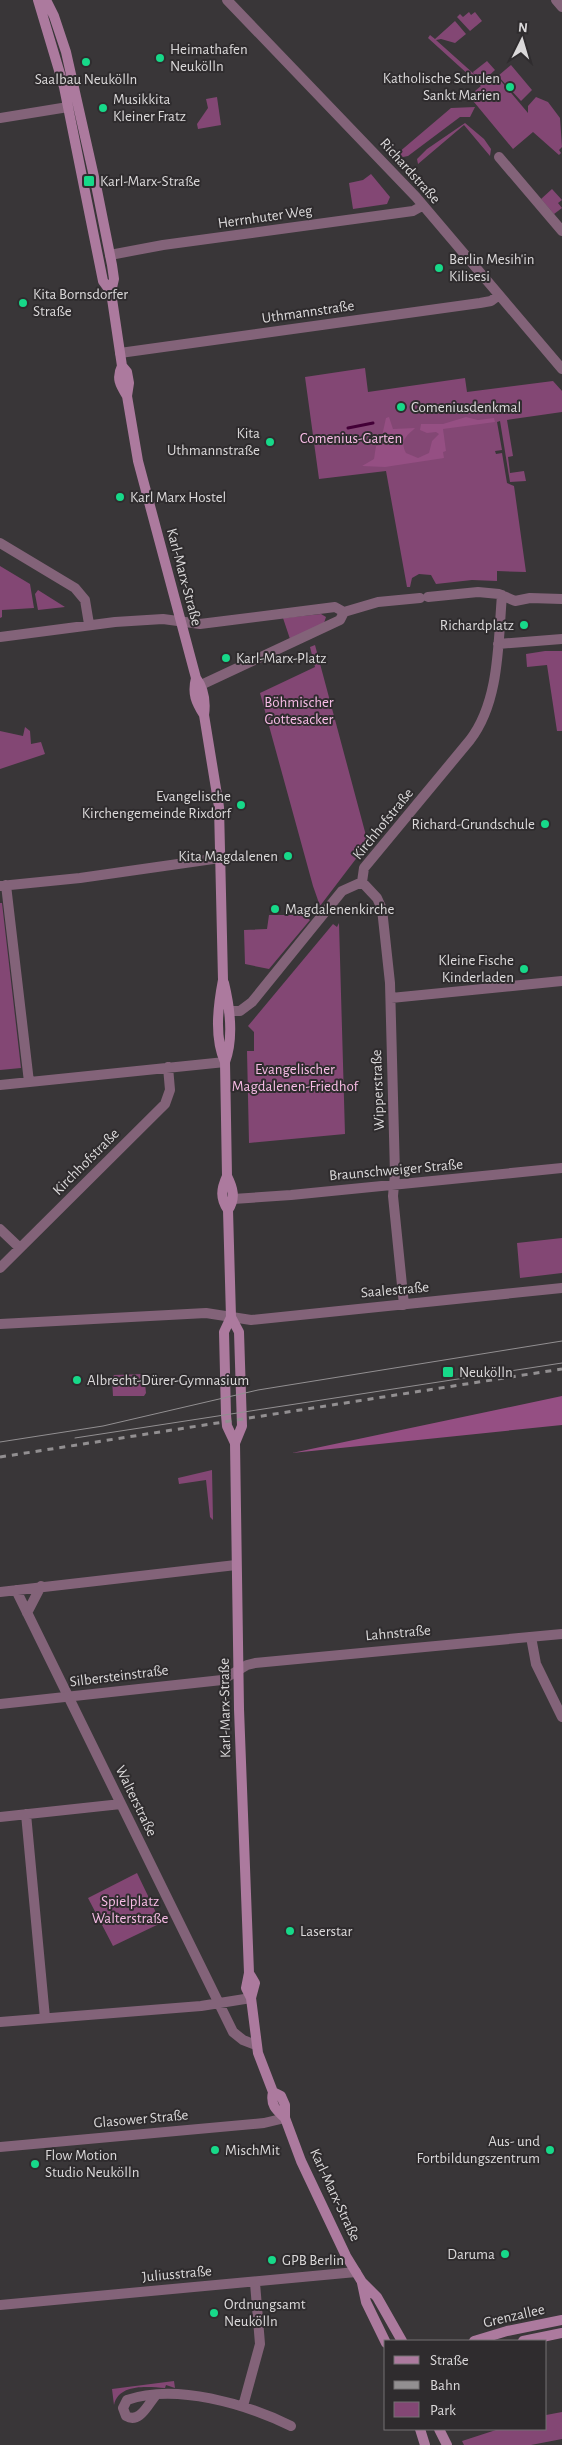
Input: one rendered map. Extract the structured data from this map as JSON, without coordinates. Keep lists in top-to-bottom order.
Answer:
{
  "streets": {
    "main road": ["Karl-Marx-Straße", "Grenzallee"],
    "street": [
      "Richardstraße",
      "Herrnhuter Weg",
      "Uthmannstraße",
      "Kirchhofstraße",
      "Wipperstraße",
      "Braunschweiger Straße",
      "Saalestraße",
      "Lahnstraße",
      "Silbersteinstraße",
      "Walterstraße",
      "Glasower Straße",
      "Juliusstraße"
    ]
  },
  "crossings": [
    ["Richardstraße", "Herrnhuter Weg"],
    ["Richardstraße", "Uthmannstraße"],
    ["Herrnhuter Weg", "Karl-Marx-Straße"],
    ["Uthmannstraße", "Karl-Marx-Straße"],
    ["Karl-Marx-Straße", "Kirchhofstraße"],
    ["Karl-Marx-Straße", "Braunschweiger Straße"],
    ["Karl-Marx-Straße", "Saalestraße"],
    ["Karl-Marx-Straße", "Lahnstraße"],
    ["Karl-Marx-Straße", "Silbersteinstraße"],
    ["Karl-Marx-Straße", "Glasower Straße"],
    ["Karl-Marx-Straße", "Juliusstraße"],
    ["Kirchhofstraße", "Wipperstraße"],
    ["Wipperstraße", "Braunschweiger Straße"],
    ["Wipperstraße", "Saalestraße"],
    ["Lahnstraße", "Silbersteinstraße"],
    ["Silbersteinstraße", "Walterstraße"]
  ],
  "parks": [
    "Comenius-Garten",
    "Böhmischer Gottesacker",
    "Evangelischer Magdalenen-Friedhof",
    "Spielplatz Walterstraße"
  ],
  "places": {
    "other": [
      "Heimathafen Neukölln",
      "Saalbau Neukölln",
      "Katholische Schulen Sankt Marien",
      "Musikkita Kleiner Fratz",
      "Berlin Mesih'in Kilisesi",
      "Kita Bornsdorfer Straße",
      "Comeniusdenkmal",
      "Kita Uthmannstraße",
      "Karl Marx Hostel",
      "Richardplatz",
      "Karl-Marx-Platz",
      "Evangelische Kirchengemeinde Rixdorf",
      "Richard-Grundschule",
      "Kita Magdalenen",
      "Magdalenenkirche",
      "Kleine Fische Kinderladen",
      "Albrecht-Dürer-Gymnasium",
      "Laserstar",
      "MischMit",
      "Aus- und Fortbildungszentrum",
      "Flow Motion Studio Neukölln",
      "Daruma",
      "GPB Berlin",
      "Ordnungsamt Neukölln"
    ],
    "transit": ["Karl-Marx-Straße", "Neukölln"]
  },
  "legend": ["Straße", "Bahn", "Park"],
  "north": "top"
}
